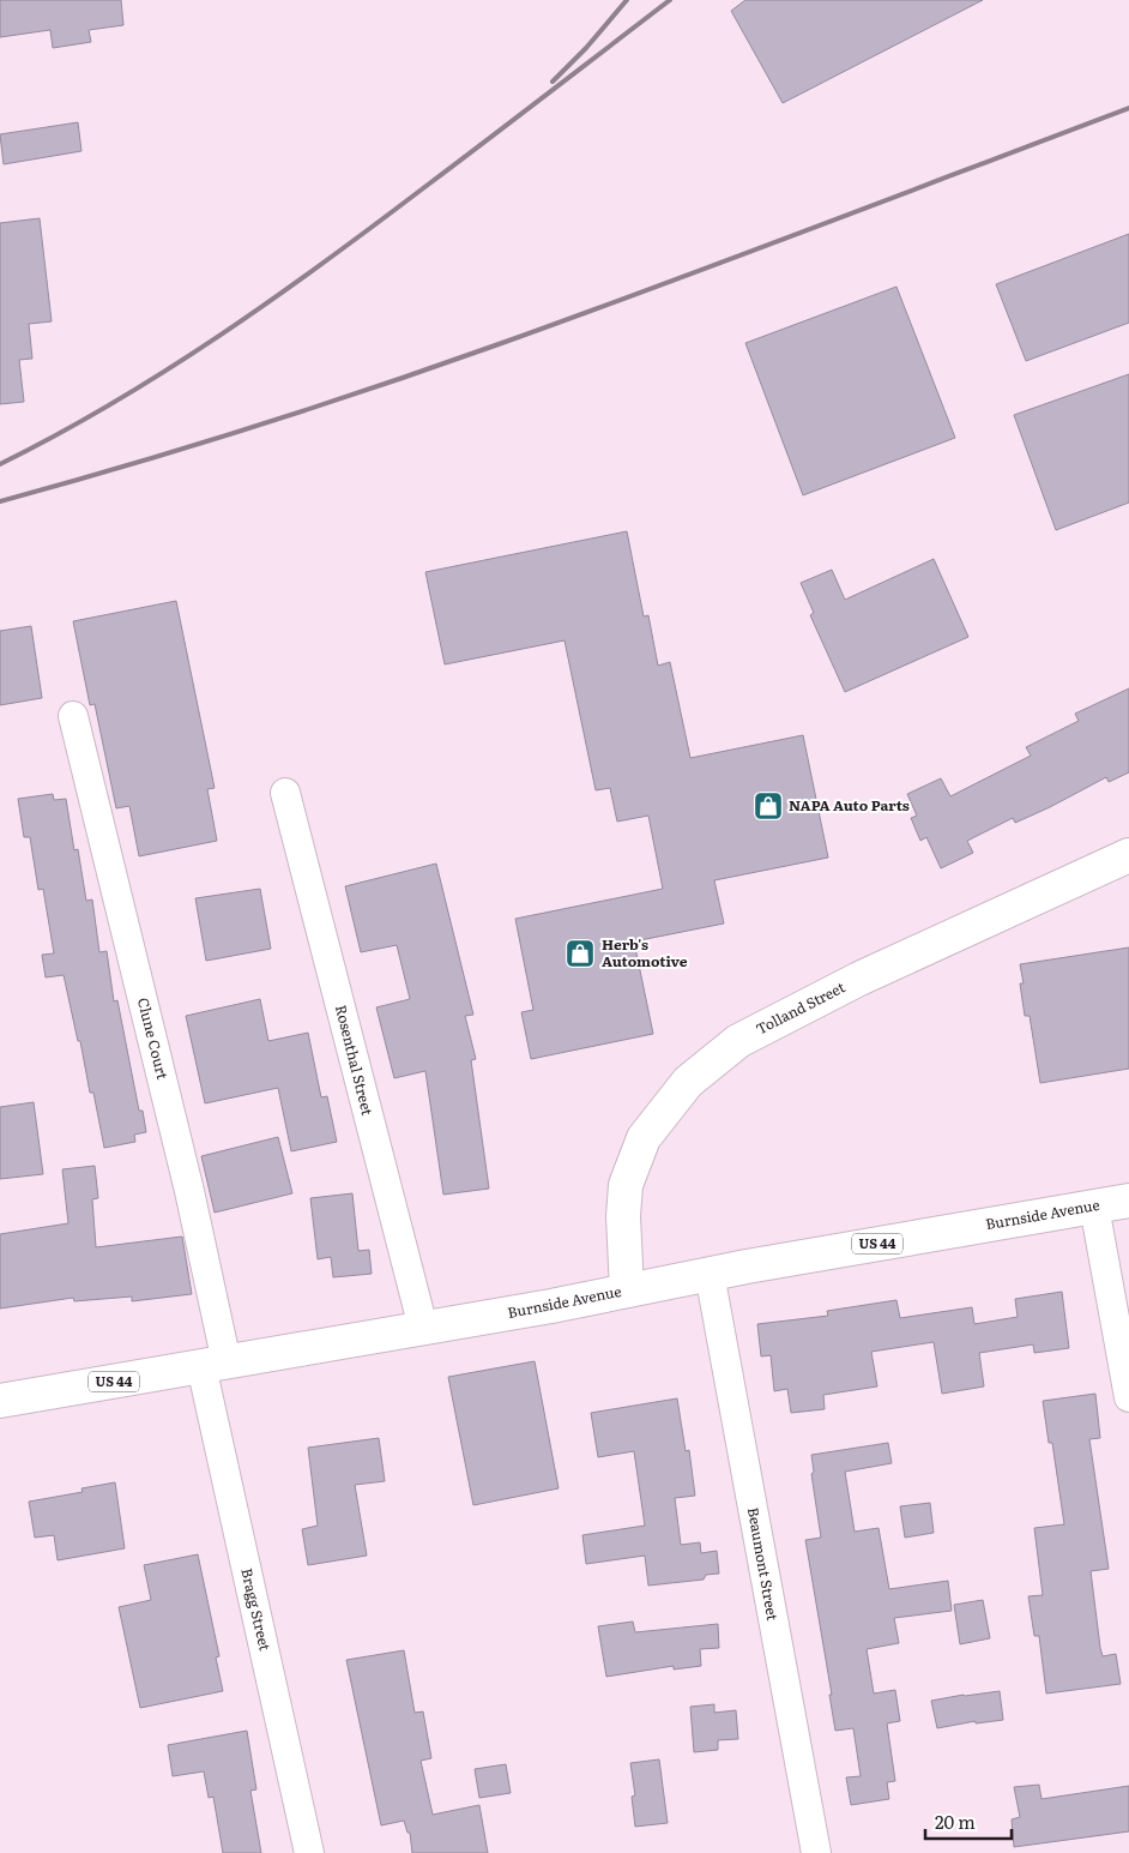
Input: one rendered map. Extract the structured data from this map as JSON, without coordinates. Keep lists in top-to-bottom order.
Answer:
{
  "streets": {
    "main road": ["Tolland Street", "Burnside Avenue", "US 44"],
    "street": [
      "Clune Court",
      "Rosenthal Street",
      "Beaumont Street",
      "Bragg Street"
    ]
  },
  "crossings": [
    ["Tolland Street", "Burnside Avenue"],
    ["Clune Court", "Burnside Avenue"],
    ["Clune Court", "Bragg Street"],
    ["Rosenthal Street", "Burnside Avenue"],
    ["Burnside Avenue", "Beaumont Street"],
    ["Burnside Avenue", "Bragg Street"]
  ],
  "places": {
    "shop": ["NAPA Auto Parts", "Herb's Automotive"]
  },
  "scale_bar": "20 m"
}
